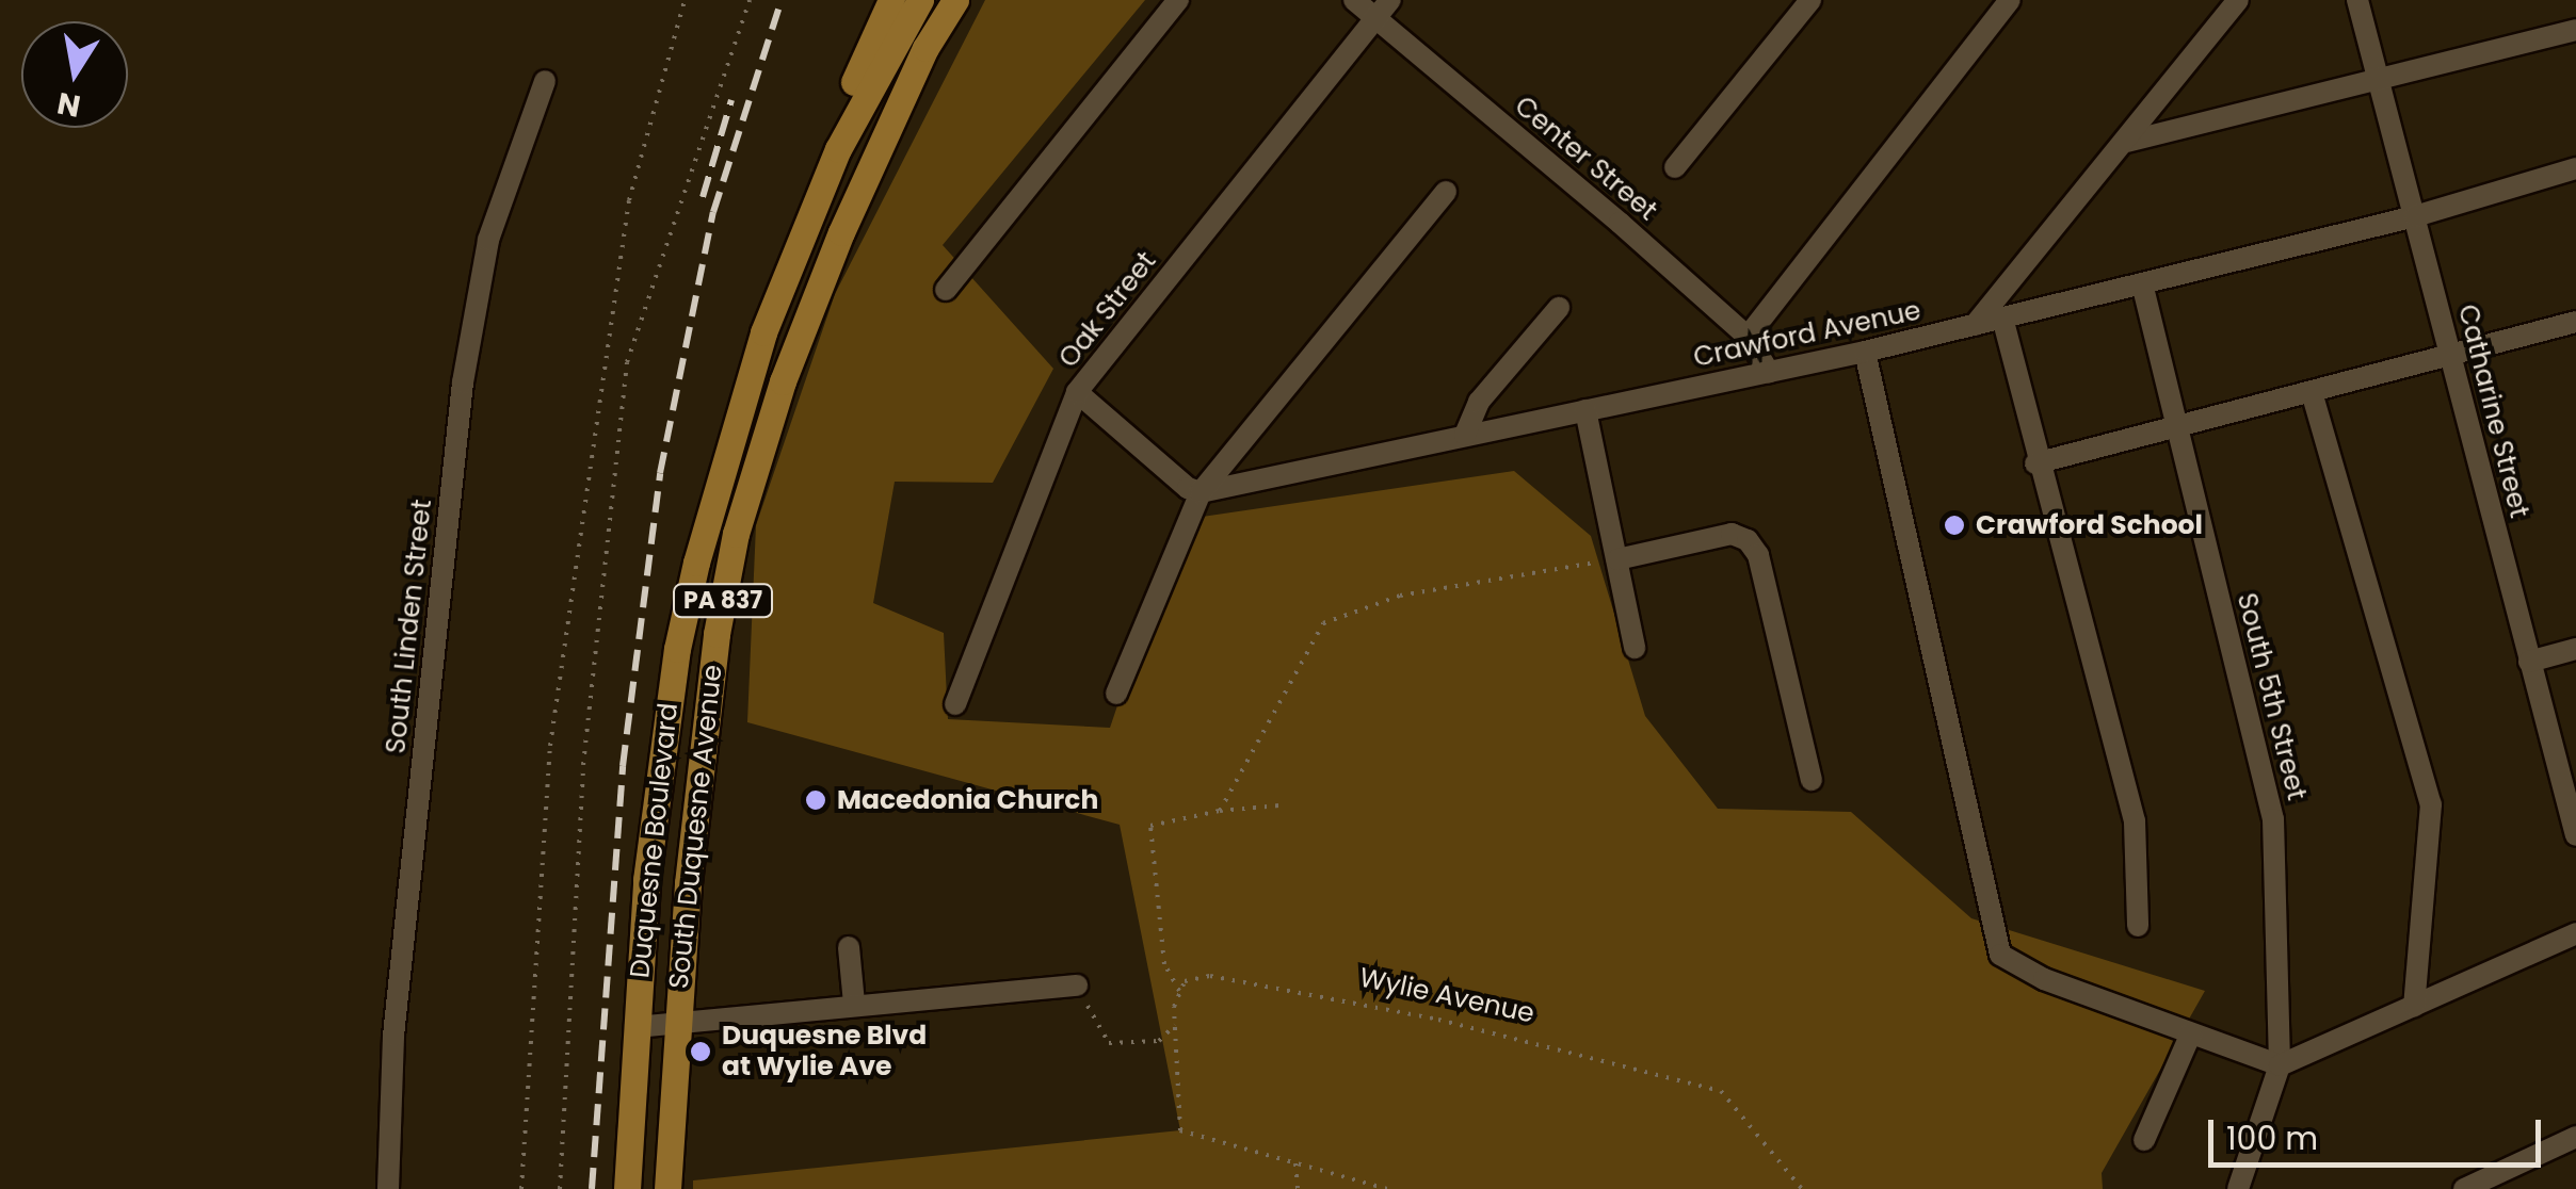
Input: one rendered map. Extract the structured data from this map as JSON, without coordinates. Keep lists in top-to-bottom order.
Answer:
{
  "streets": {
    "main road": ["PA 837", "South Duquesne Avenue", "Duquesne Boulevard"],
    "street": [
      "Center Street",
      "Oak Street",
      "Crawford Avenue",
      "Catharine Street",
      "South Linden Street",
      "South 5th Street"
    ],
    "path": ["Wylie Avenue"]
  },
  "crossings": [
    ["Center Street", "Oak Street"],
    ["Center Street", "Crawford Avenue"],
    ["Crawford Avenue", "Catharine Street"],
    ["Crawford Avenue", "South 5th Street"],
    ["PA 837", "Duquesne Boulevard"]
  ],
  "places": ["Crawford School", "Macedonia Church", "Duquesne Blvd at Wylie Ave"],
  "scale_bar": "100 m",
  "north": "bottom"
}
